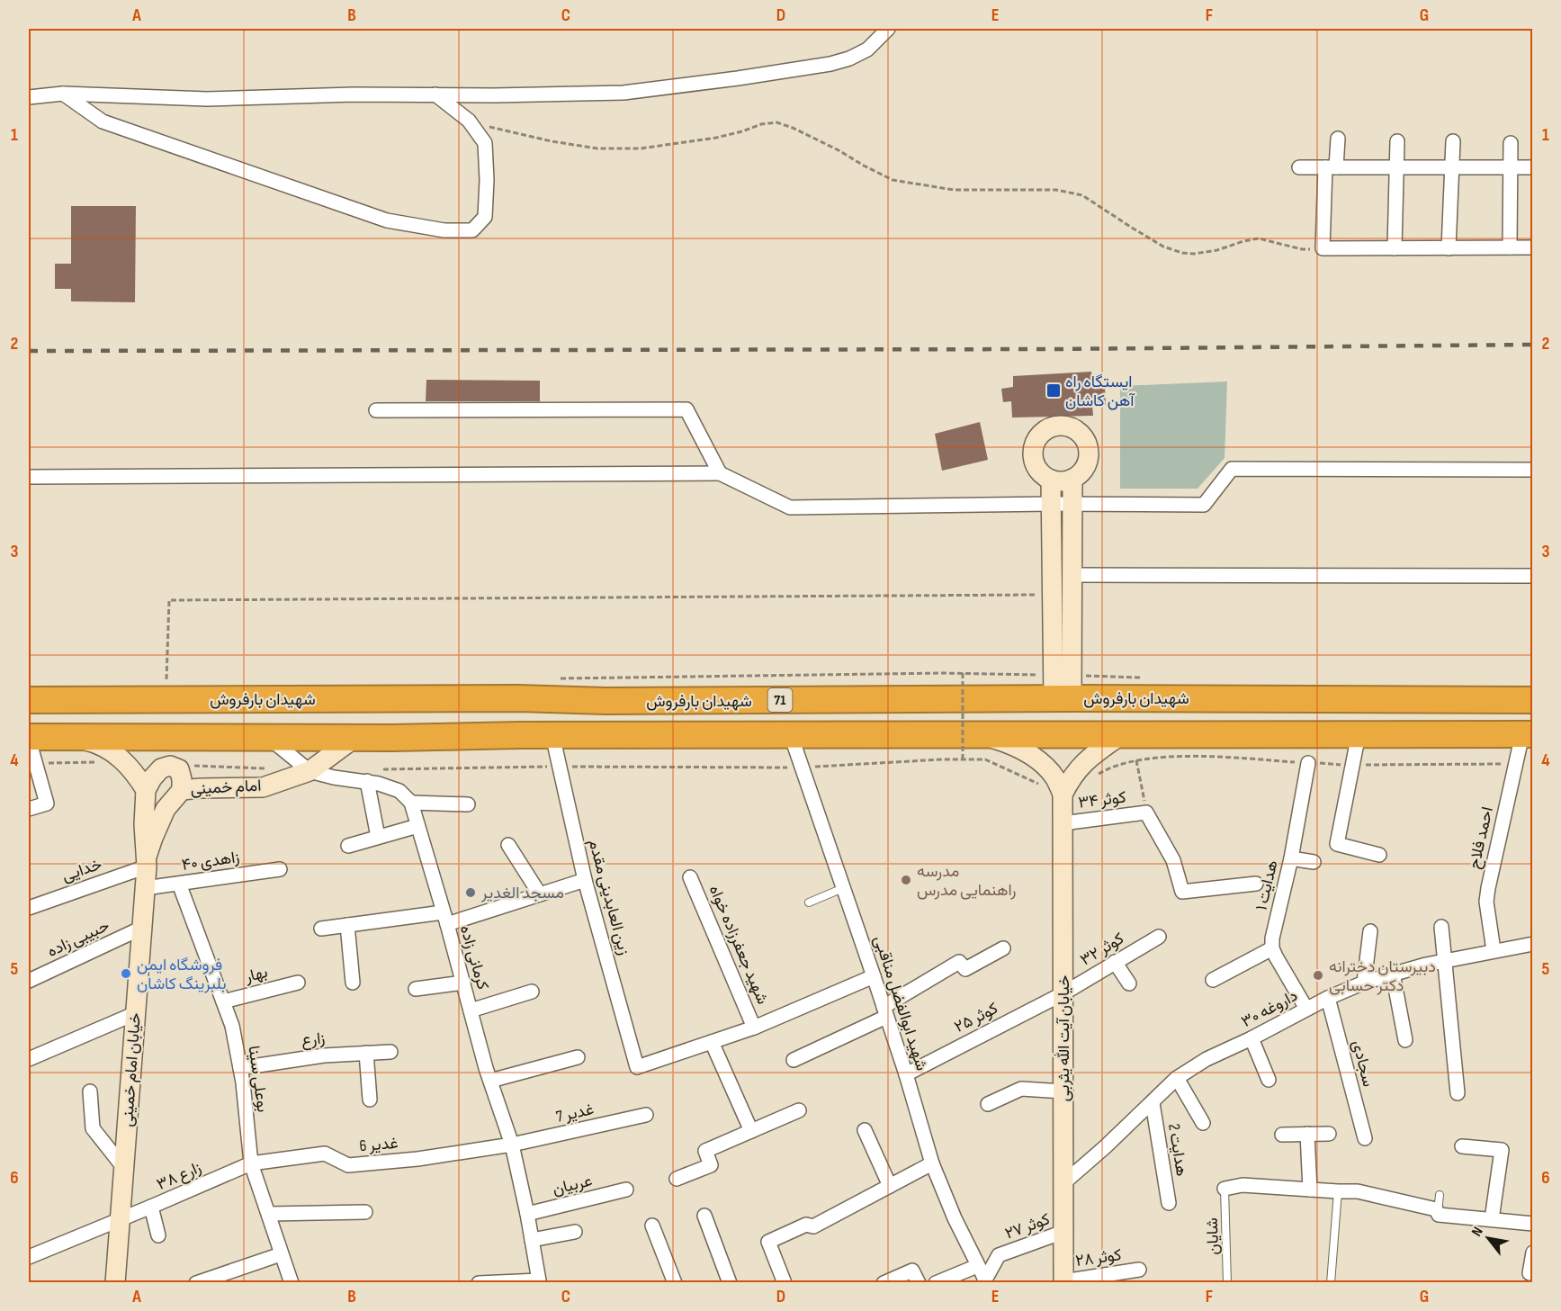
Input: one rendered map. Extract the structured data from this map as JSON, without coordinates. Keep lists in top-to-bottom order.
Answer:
{
  "streets": {
    "highway": ["شهیدان بارفروش", "71"],
    "main road": ["امام خمینی", "خیابان آیت الله یثربی", "خیابان امام خمینی"],
    "street": [
      "کوثر ۳۴",
      "احمد فلاح",
      "زاهدی ۴۰",
      "خدایی",
      "هدایت ۱",
      "زین العابدینی مقدم",
      "حبیبی زاده",
      "شهید جعفرزاده خواه",
      "کوثر ۳۲",
      "کرمانی زاده",
      "بهار",
      "شهید ابوالفضل مناقبی",
      "داروغه ۳۰",
      "کوثر ۲۵",
      "زارع",
      "سجادی",
      "بوعلی سینا",
      "غدیر 7",
      "غدیر 6",
      "هدایت 2",
      "زارع ۳۸",
      "عربیان",
      "کوثر ۲۷",
      "کوثر ۲۸"
    ],
    "lane": ["شایان"]
  },
  "crossings": [
    ["71", "امام خمینی"],
    ["71", "احمد فلاح"],
    ["71", "زین العابدینی مقدم"],
    ["71", "شهید ابوالفضل مناقبی"],
    ["کوثر ۳۴", "خیابان آیت الله یثربی"],
    ["احمد فلاح", "داروغه ۳۰"],
    ["زاهدی ۴۰", "خیابان امام خمینی"],
    ["زاهدی ۴۰", "بوعلی سینا"],
    ["خدایی", "خیابان امام خمینی"],
    ["حبیبی زاده", "خیابان امام خمینی"],
    ["کوثر ۳۲", "کوثر ۲۵"],
    ["کوثر ۳۲", "خیابان آیت الله یثربی"],
    ["کرمانی زاده", "غدیر 7"],
    ["کرمانی زاده", "غدیر 6"],
    ["کرمانی زاده", "عربیان"],
    ["بهار", "بوعلی سینا"],
    ["شهید ابوالفضل مناقبی", "کوثر ۲۵"],
    ["شهید ابوالفضل مناقبی", "کوثر ۲۷"],
    ["داروغه ۳۰", "خیابان آیت الله یثربی"],
    ["داروغه ۳۰", "سجادی"],
    ["داروغه ۳۰", "هدایت 2"],
    ["کوثر ۲۵", "خیابان آیت الله یثربی"],
    ["خیابان آیت الله یثربی", "کوثر ۲۷"],
    ["خیابان آیت الله یثربی", "کوثر ۲۸"],
    ["زارع", "بوعلی سینا"],
    ["خیابان امام خمینی", "زارع ۳۸"],
    ["بوعلی سینا", "غدیر 6"],
    ["بوعلی سینا", "زارع ۳۸"],
    ["غدیر 7", "غدیر 6"],
    ["غدیر 6", "زارع ۳۸"]
  ],
  "places": {
    "transit": ["ایستگاه راه آهن کاشان"],
    "other": [
      "مدرسه راهنمایی مدرس",
      "مسجد الغدیر",
      "فروشگاه ایمن بلبرینگ کاشان",
      "دبیرستان دخترانه دکتر حسابی"
    ]
  },
  "north": "top left",
  "grid": {
    "columns": [
      "A",
      "B",
      "C",
      "D",
      "E",
      "F",
      "G"
    ],
    "rows": [
      "1",
      "2",
      "3",
      "4",
      "5",
      "6"
    ]
  }
}
